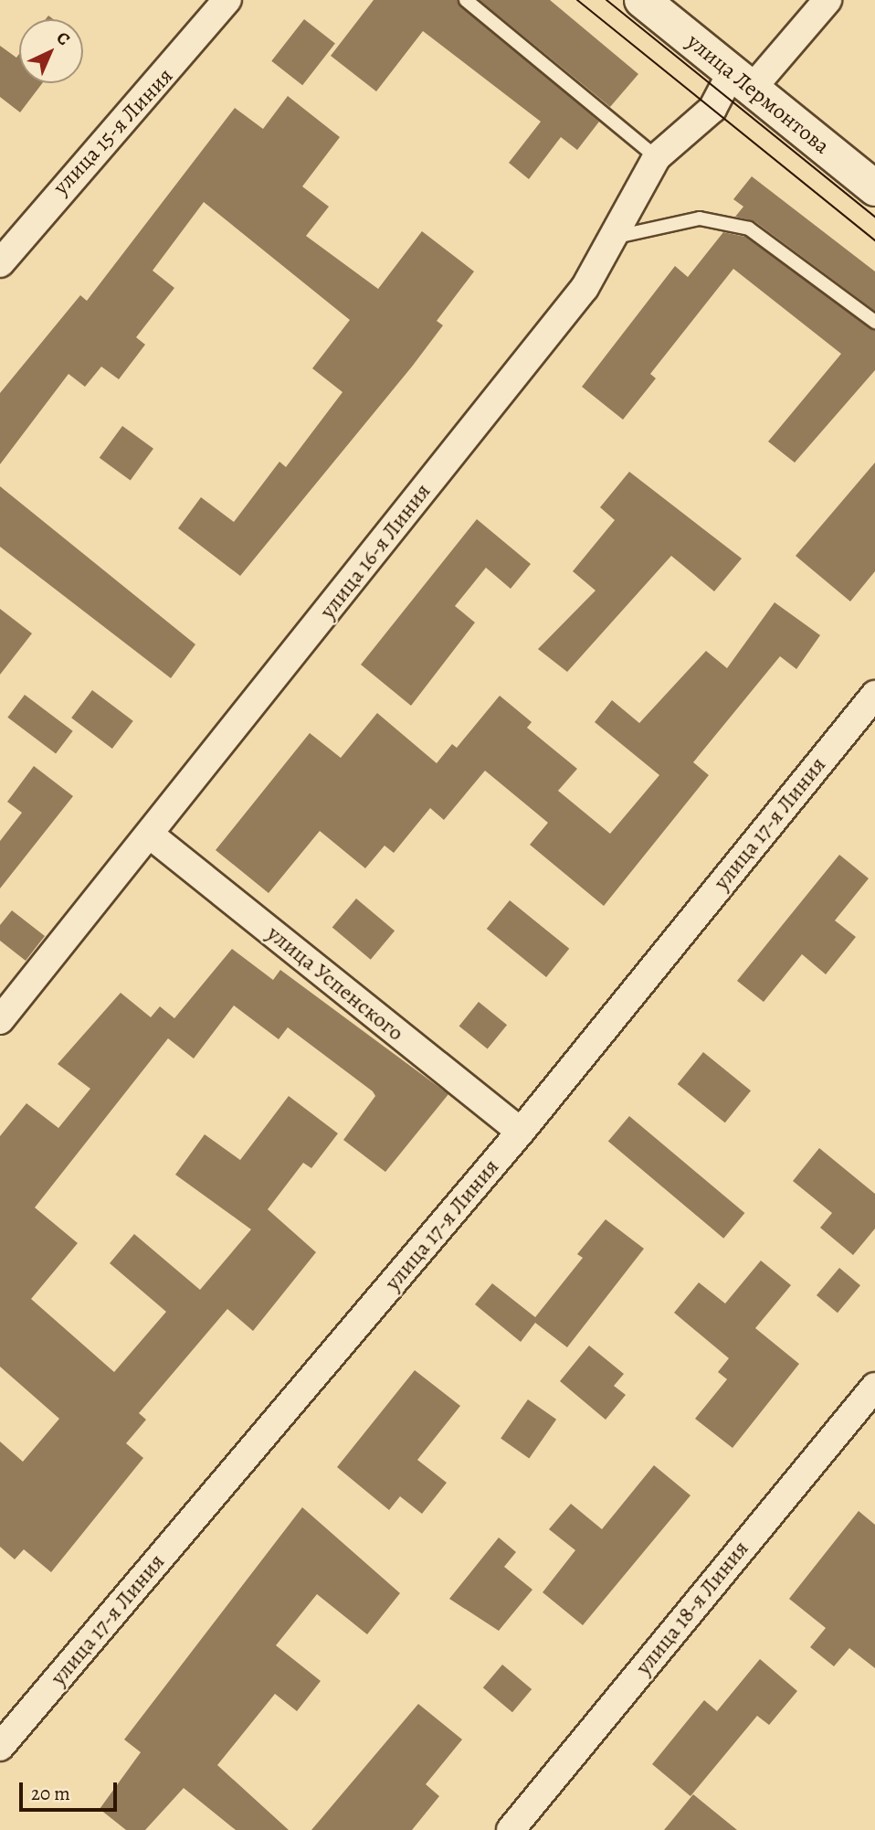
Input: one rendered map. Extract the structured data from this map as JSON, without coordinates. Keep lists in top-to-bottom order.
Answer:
{
  "streets": {
    "main road": ["улица Лермонтова"],
    "street": [
      "улица 15-я Линия",
      "улица 16-я Линия",
      "улица 17-я Линия",
      "улица Успенского",
      "улица 18-я Линия"
    ]
  },
  "crossings": [
    ["улица Лермонтова", "улица 16-я Линия"],
    ["улица 16-я Линия", "улица Успенского"],
    ["улица 17-я Линия", "улица Успенского"]
  ],
  "scale_bar": "20 m",
  "north": "top right"
}
